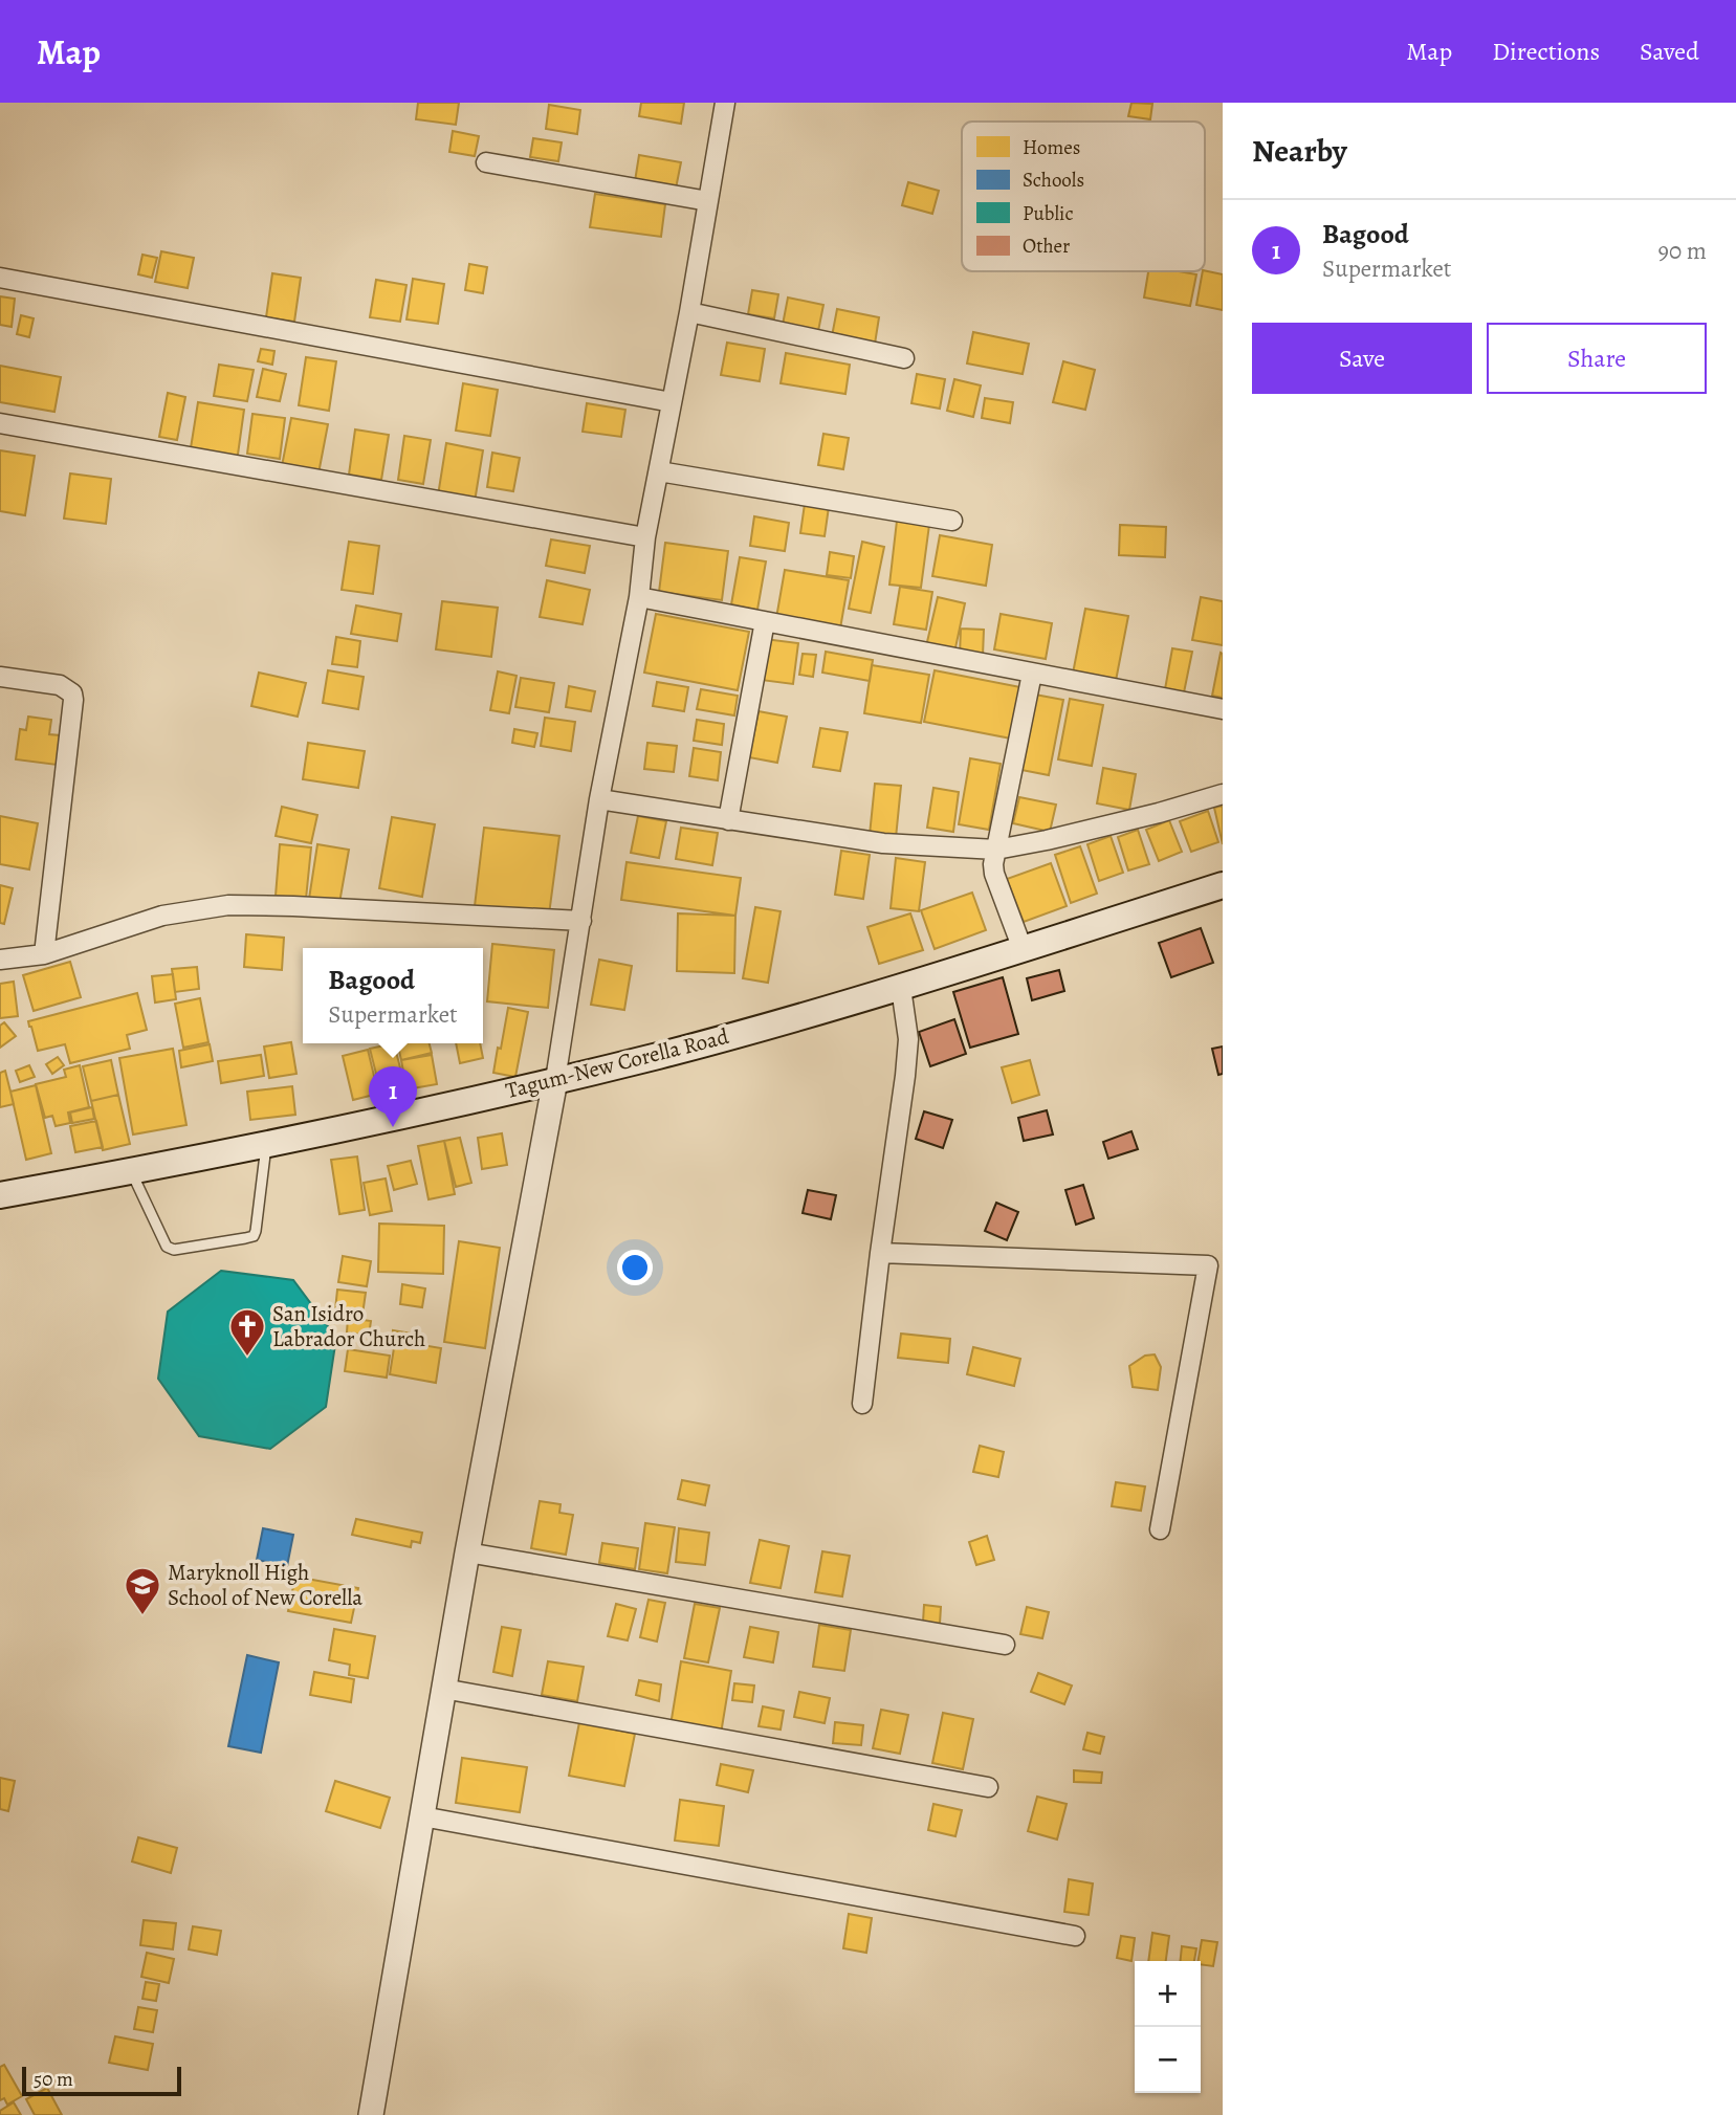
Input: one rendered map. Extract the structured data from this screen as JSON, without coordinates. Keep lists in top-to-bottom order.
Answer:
{
  "streets": {
    "main road": ["Tagum-New Corella Road"]
  },
  "places": {
    "church": ["San Isidro Labrador Church"],
    "school or university": ["Maryknoll High School of New Corella"]
  },
  "legend": [
    "Homes",
    "Schools",
    "Public",
    "Other"
  ],
  "scale_bar": "50 m",
  "page": {
    "header": "Map",
    "nav": ["Map", "Directions", "Saved"],
    "heading": "Nearby",
    "list": [
      {
        "mark": "1",
        "name": "Bagood",
        "note": "Supermarket",
        "value": "90 m"
      }
    ],
    "buttons": ["Save", "Share"],
    "popup": ["Bagood", "Supermarket"],
    "pins": "1",
    "map_buttons": ["+", "−"],
    "scale": "50 m"
  }
}
